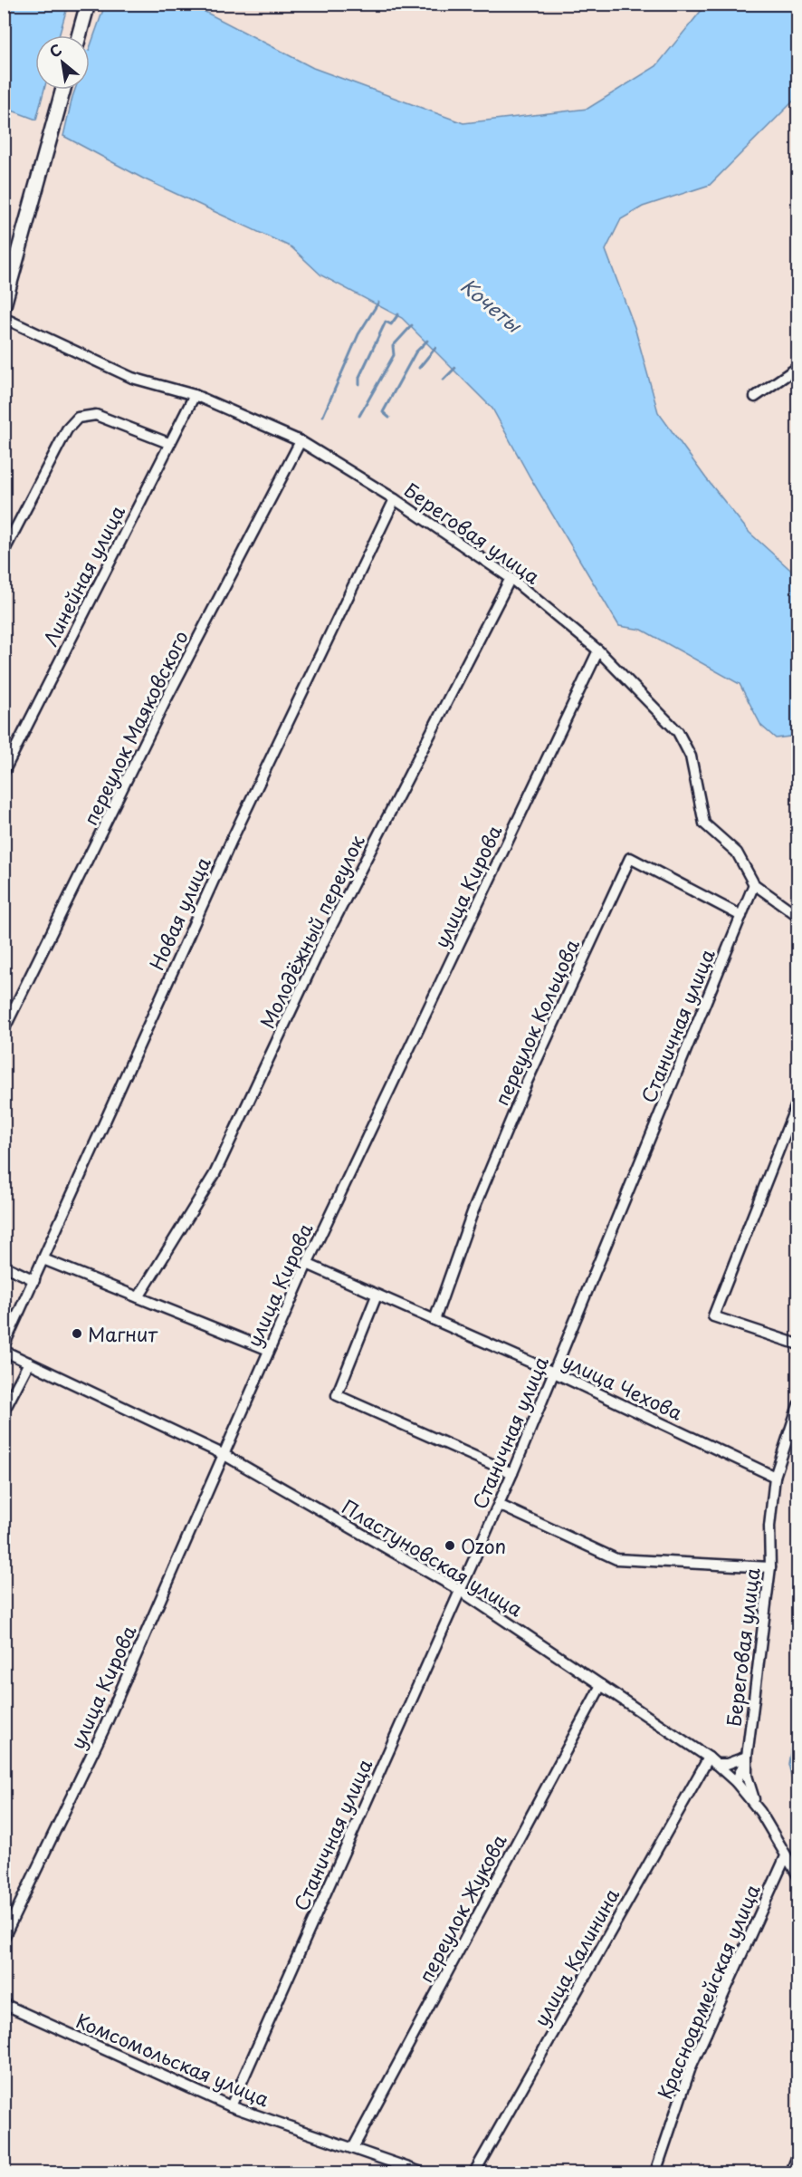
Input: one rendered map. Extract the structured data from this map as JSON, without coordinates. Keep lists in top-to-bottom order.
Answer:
{
  "streets": {
    "street": [
      "Береговая улица",
      "Линейная улица",
      "переулок Маяковского",
      "улица Кирова",
      "Новая улица",
      "Молодёжный переулок",
      "переулок Кольцова",
      "Станичная улица",
      "улица Чехова",
      "Пластуновская улица",
      "переулок Жукова",
      "улица Калинина",
      "Красноармейская улица",
      "Комсомольская улица"
    ]
  },
  "crossings": [
    ["Береговая улица", "Линейная улица"],
    ["Береговая улица", "переулок Маяковского"],
    ["Береговая улица", "улица Кирова"],
    ["Береговая улица", "Новая улица"],
    ["Береговая улица", "Молодёжный переулок"],
    ["Береговая улица", "Станичная улица"],
    ["Береговая улица", "улица Чехова"],
    ["Береговая улица", "Пластуновская улица"],
    ["улица Кирова", "улица Чехова"],
    ["улица Кирова", "Пластуновская улица"],
    ["переулок Кольцова", "Станичная улица"],
    ["переулок Кольцова", "улица Чехова"],
    ["Станичная улица", "улица Чехова"],
    ["Станичная улица", "Пластуновская улица"],
    ["Станичная улица", "Комсомольская улица"],
    ["Пластуновская улица", "переулок Жукова"],
    ["Пластуновская улица", "улица Калинина"],
    ["переулок Жукова", "Комсомольская улица"]
  ],
  "water": ["Кочеты"],
  "places": ["Магнит", "Ozon"],
  "north": "top left"
}
